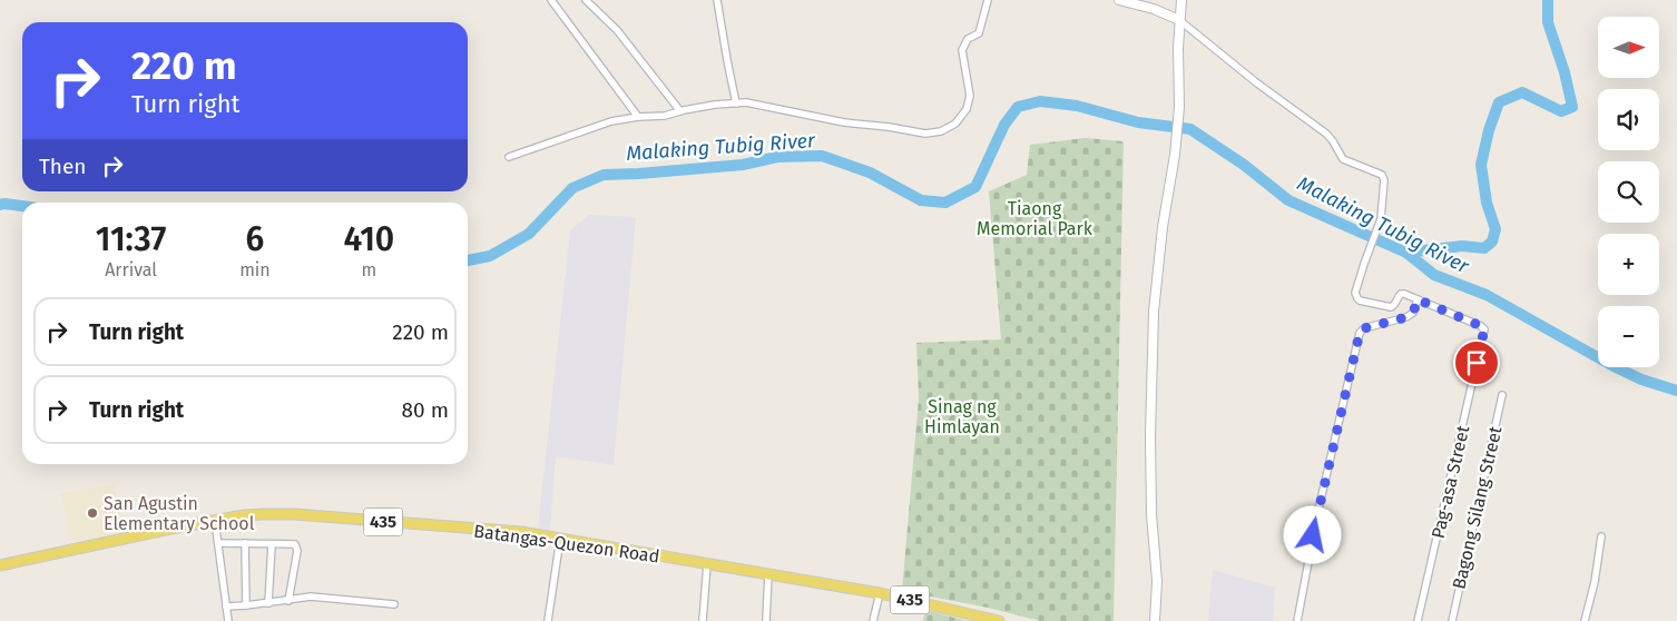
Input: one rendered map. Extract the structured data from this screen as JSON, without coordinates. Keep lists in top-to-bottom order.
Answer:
{
  "streets": {
    "main road": ["435", "Batangas-Quezon Road"],
    "street": ["Pag-asa Street", "Bagong Silang Street"]
  },
  "water": ["Malaking Tubig River"],
  "parks": ["Tiaong Memorial Park", "Sinag ng Himlayan"],
  "places": ["San Agustin Elementary School"],
  "north": "right",
  "page": {
    "map_buttons": ["+", "−"],
    "turn": ["220 m", "Turn right"],
    "then": "Then",
    "eta": [
      "11:37",
      "Arrival",
      "6",
      "min",
      "410",
      "m"
    ],
    "list": [
      {
        "name": "Turn right",
        "value": "220 m"
      },
      {
        "name": "Turn right",
        "value": "80 m"
      }
    ]
  }
}
